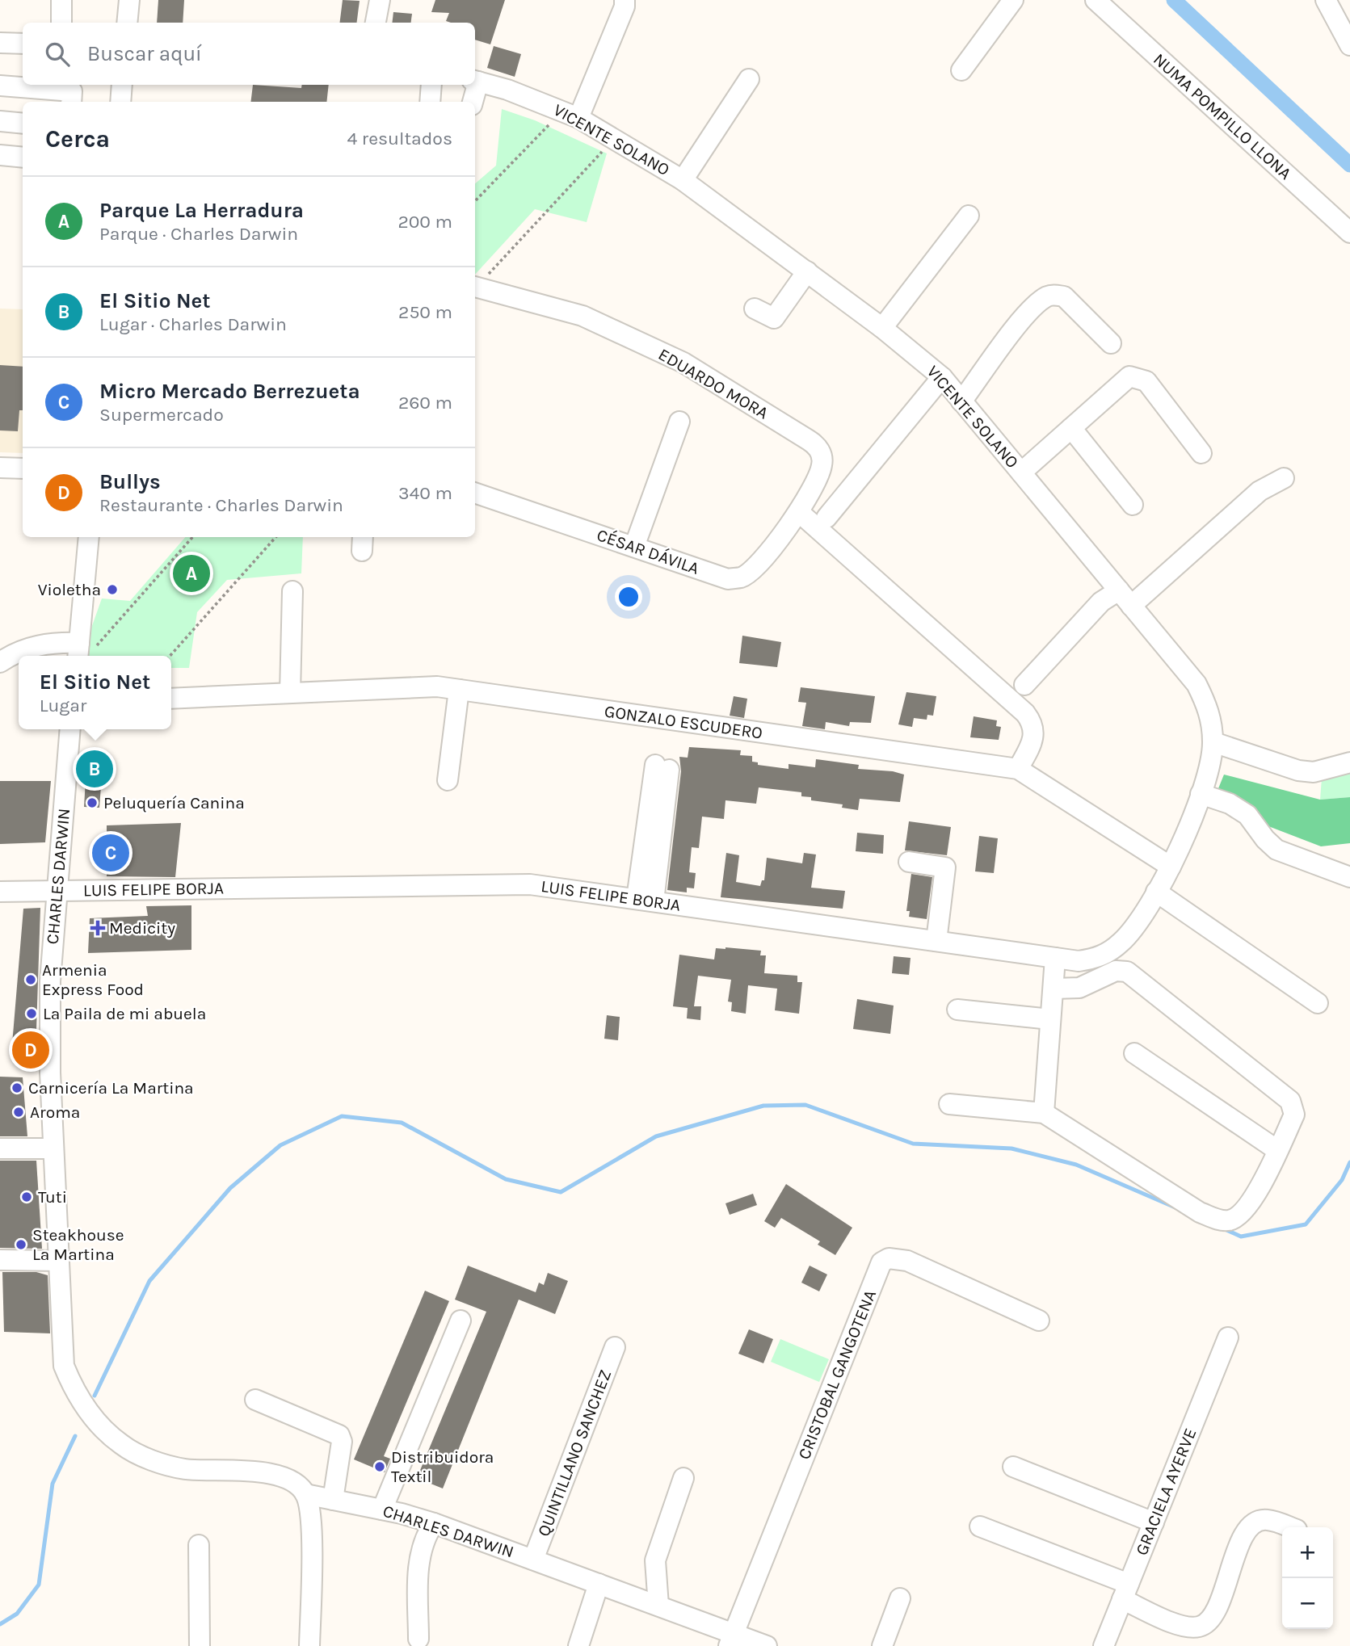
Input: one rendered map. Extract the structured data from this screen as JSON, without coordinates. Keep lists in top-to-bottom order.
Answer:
{
  "streets": {
    "street": [
      "NUMA POMPILLO LLONA",
      "VICENTE SOLANO",
      "EDUARDO MORA",
      "CÉSAR DÁVILA",
      "GONZALO ESCUDERO",
      "CHARLES DARWIN",
      "LUIS FELIPE BORJA",
      "CRISTOBAL GANGOTENA",
      "QUINTILLANO SANCHEZ",
      "GRACIELA AYERVE"
    ]
  },
  "crossings": [
    ["VICENTE SOLANO", "GONZALO ESCUDERO"],
    ["VICENTE SOLANO", "LUIS FELIPE BORJA"],
    ["EDUARDO MORA", "CÉSAR DÁVILA"],
    ["GONZALO ESCUDERO", "LUIS FELIPE BORJA"],
    ["CHARLES DARWIN", "LUIS FELIPE BORJA"],
    ["CHARLES DARWIN", "CRISTOBAL GANGOTENA"],
    ["CHARLES DARWIN", "QUINTILLANO SANCHEZ"]
  ],
  "places": {
    "other": [
      "Violetha",
      "Peluquería Canina",
      "Armenia Express Food",
      "La Paila de mi abuela",
      "Carnicería La Martina",
      "Aroma",
      "Tuti",
      "Steakhouse La Martina",
      "Distribuidora Textil"
    ],
    "health": ["Medicity"]
  },
  "page": {
    "search": "Buscar aquí",
    "heading": ["Cerca", "4 resultados"],
    "list": [
      {
        "mark": "A",
        "name": "Parque La Herradura",
        "note": "Parque · Charles Darwin",
        "value": "200 m"
      },
      {
        "mark": "B",
        "name": "El Sitio Net",
        "note": "Lugar · Charles Darwin",
        "value": "250 m"
      },
      {
        "mark": "C",
        "name": "Micro Mercado Berrezueta",
        "note": "Supermercado",
        "value": "260 m"
      },
      {
        "mark": "D",
        "name": "Bullys",
        "note": "Restaurante · Charles Darwin",
        "value": "340 m"
      }
    ],
    "pins": [
      "A",
      "B",
      "C",
      "D"
    ],
    "popup": ["El Sitio Net", "Lugar"],
    "map_buttons": ["+", "−"]
  }
}
